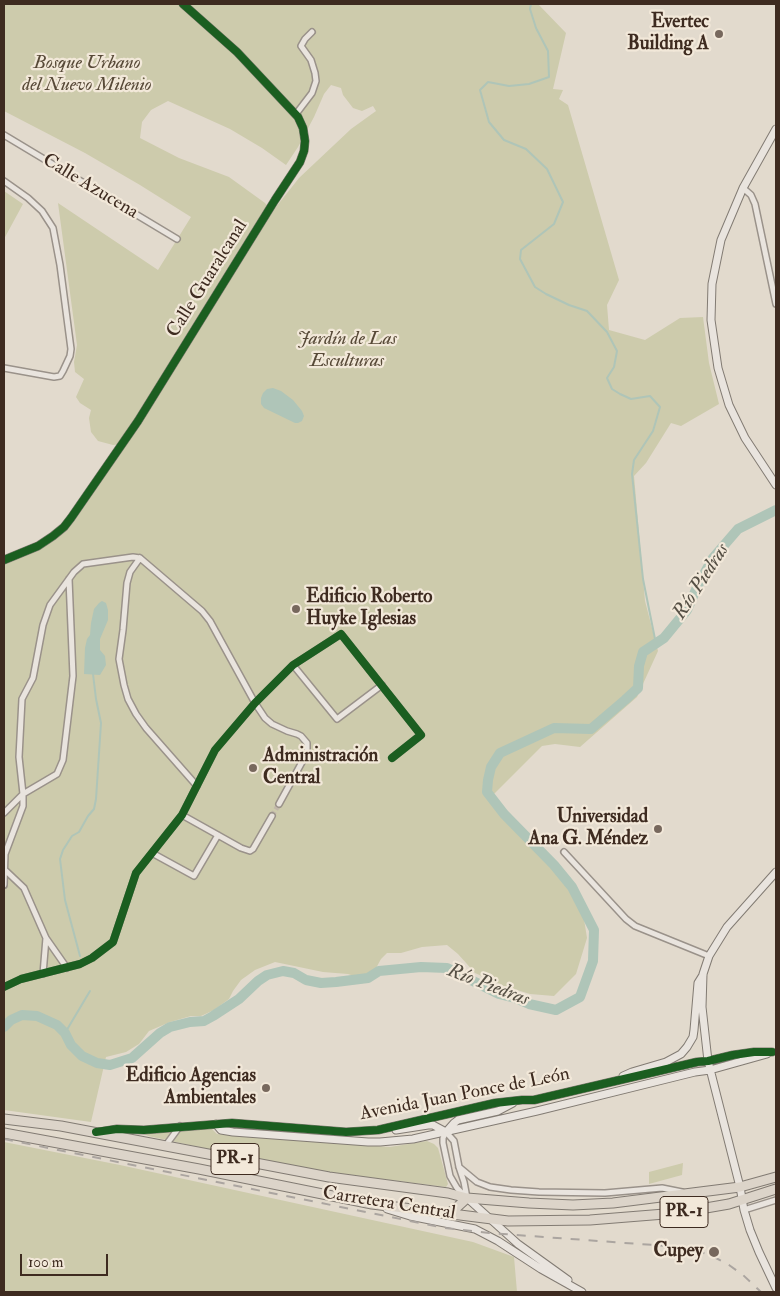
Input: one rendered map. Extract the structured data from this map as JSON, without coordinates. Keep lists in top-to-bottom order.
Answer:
{
  "streets": {
    "highway": ["PR-1", "Carretera Central"],
    "street": ["Calle Azucena", "Calle Guaralcanal", "Avenida Juan Ponce de León"]
  },
  "crossings": [
    ["Avenida Juan Ponce de León", "Carretera Central"]
  ],
  "water": ["Río Piedras"],
  "parks": ["Bosque Urbano del Nuevo Milenio", "Jardín de Las Esculturas"],
  "places": [
    "Evertec Building A",
    "Edificio Roberto Huyke Iglesias",
    "Administración Central",
    "Universidad Ana G. Méndez",
    "Edificio Agencias Ambientales",
    "Cupey"
  ],
  "scale_bar": "100 m"
}
